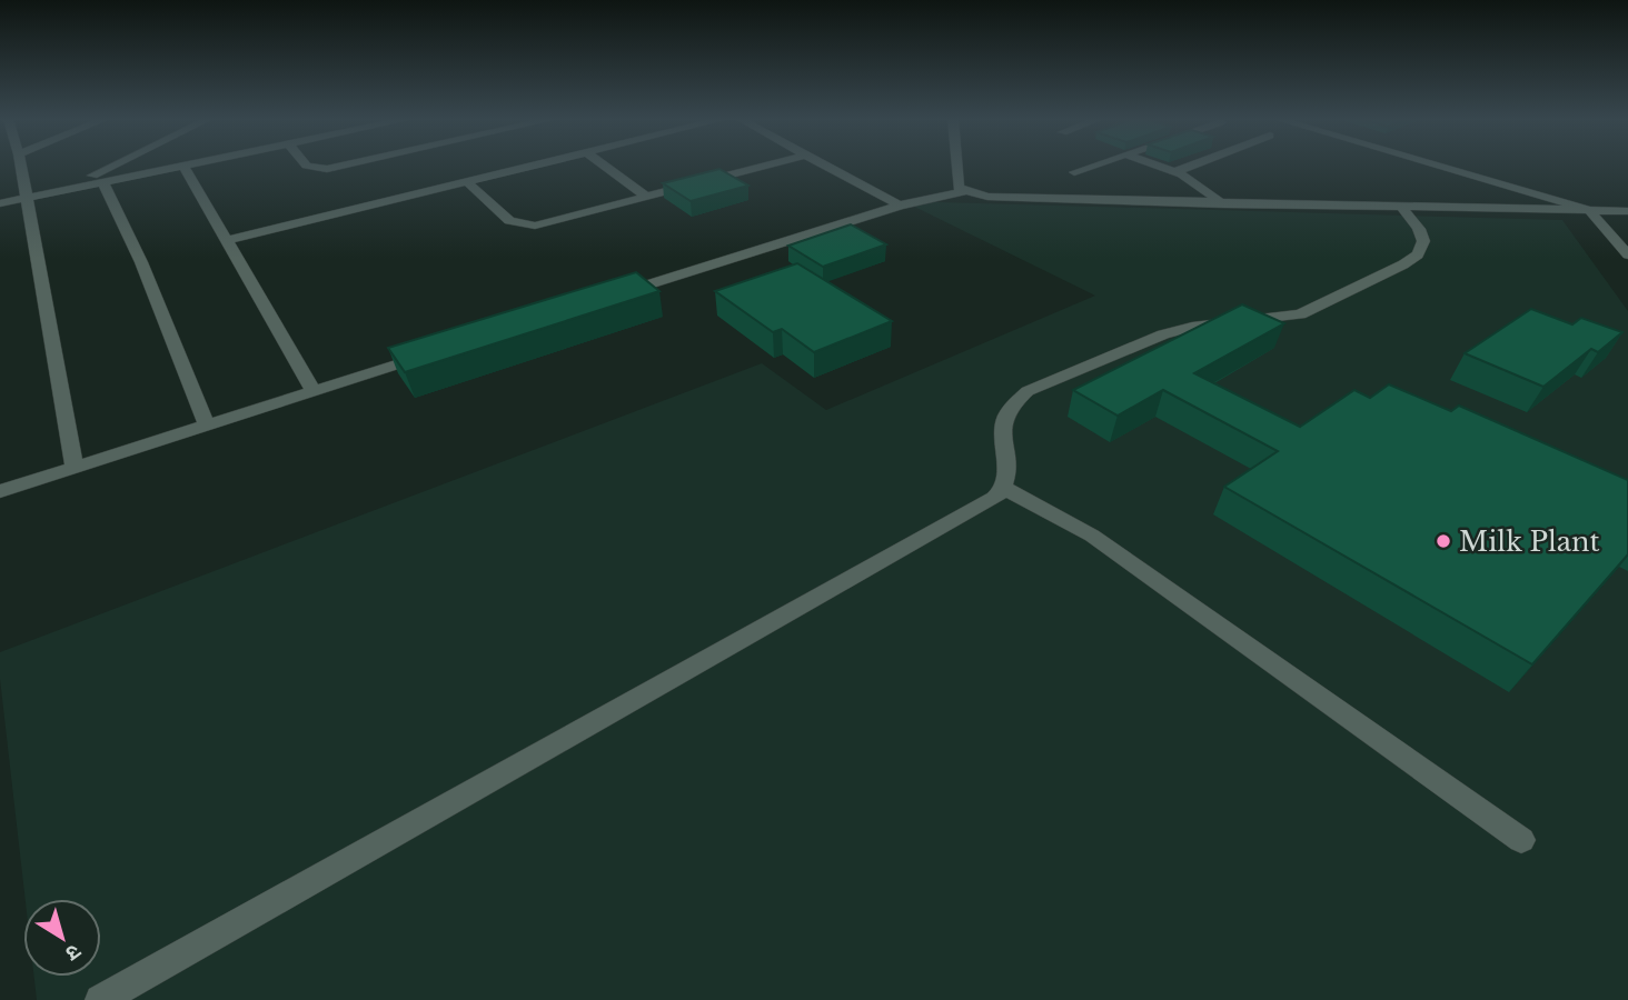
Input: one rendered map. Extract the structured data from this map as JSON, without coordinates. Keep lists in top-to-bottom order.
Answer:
{
  "places": ["Milk Plant"],
  "north": "bottom right"
}
